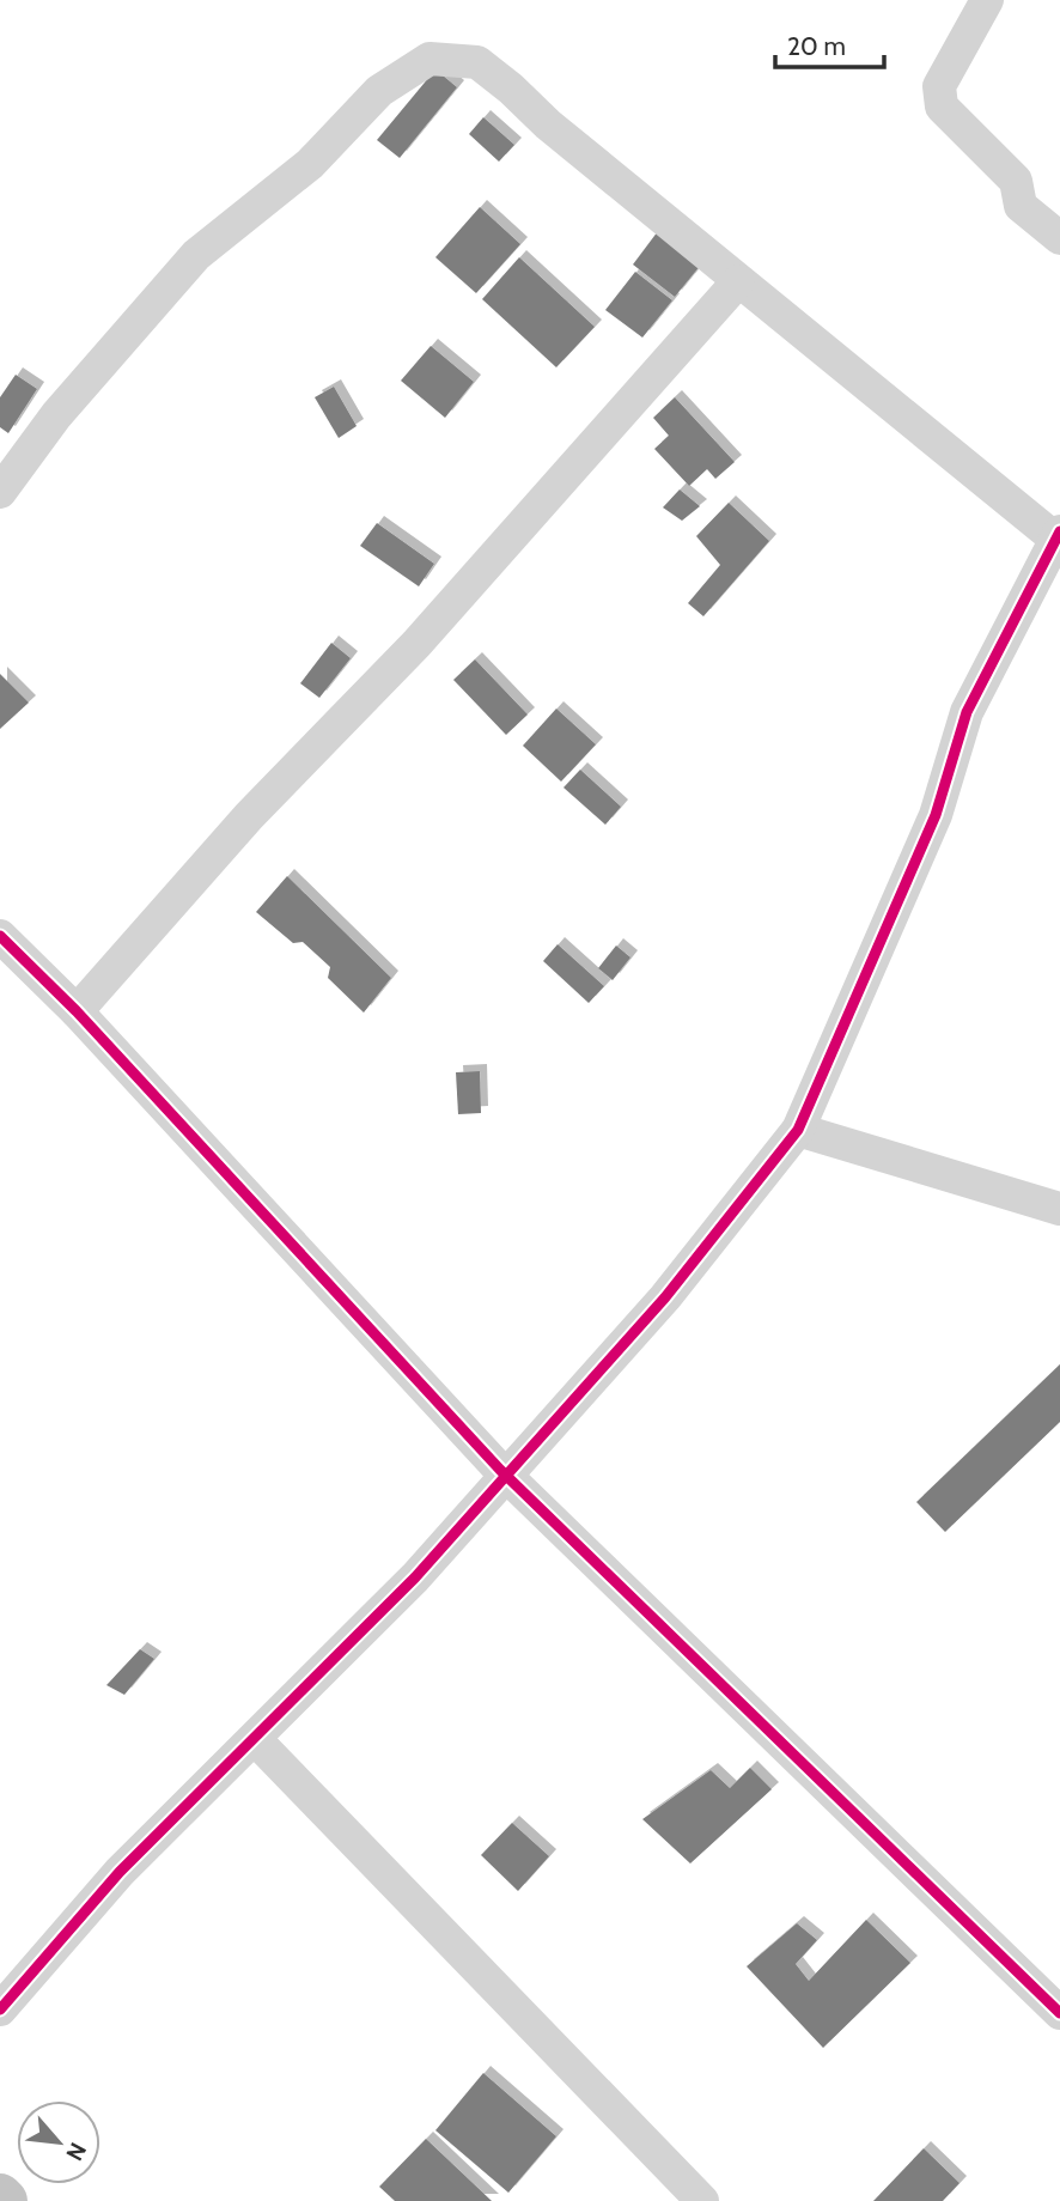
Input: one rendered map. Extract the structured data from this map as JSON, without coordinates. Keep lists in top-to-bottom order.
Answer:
{
  "scale_bar": "20 m",
  "north": "bottom right"
}
